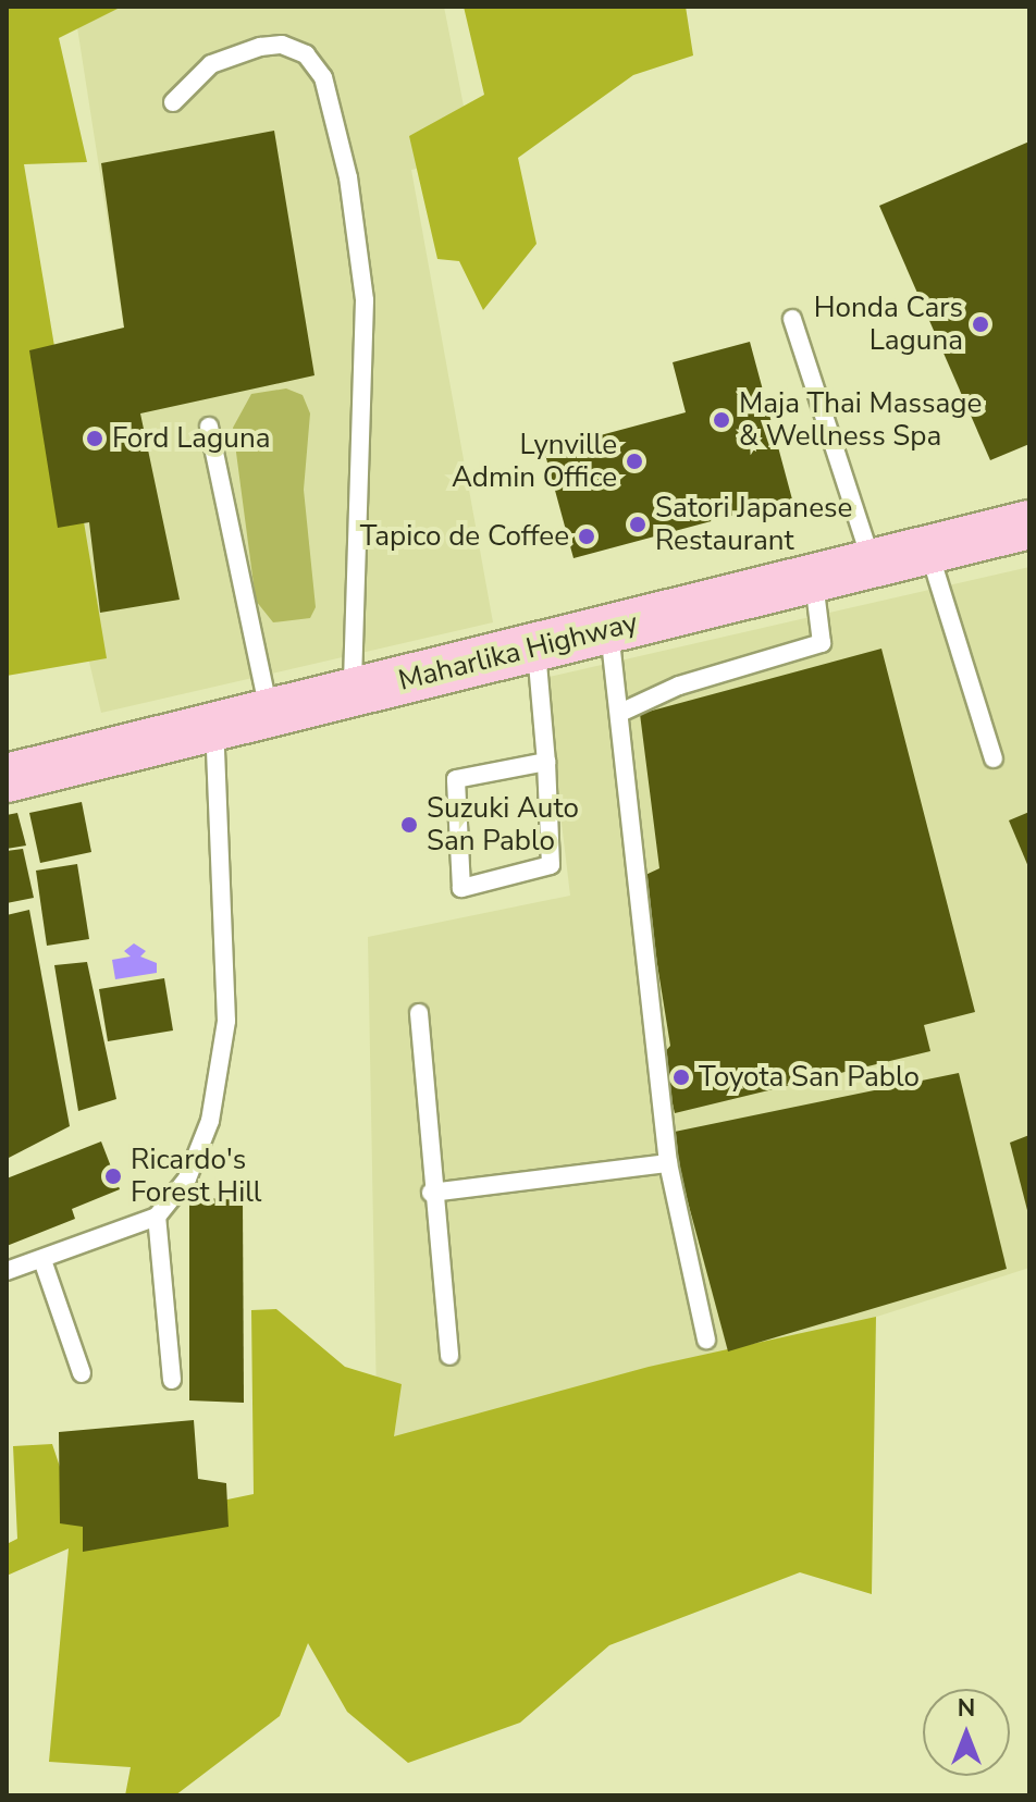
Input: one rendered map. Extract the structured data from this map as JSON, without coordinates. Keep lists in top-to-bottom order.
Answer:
{
  "streets": {
    "main road": ["Maharlika Highway"]
  },
  "places": [
    "Honda Cars Laguna",
    "Maja Thai Massage & Wellness Spa",
    "Ford Laguna",
    "Lynville Admin Office",
    "Satori Japanese Restaurant",
    "Tapico de Coffee",
    "Suzuki Auto San Pablo",
    "Toyota San Pablo",
    "Ricardo's Forest Hill"
  ],
  "north": "top"
}
